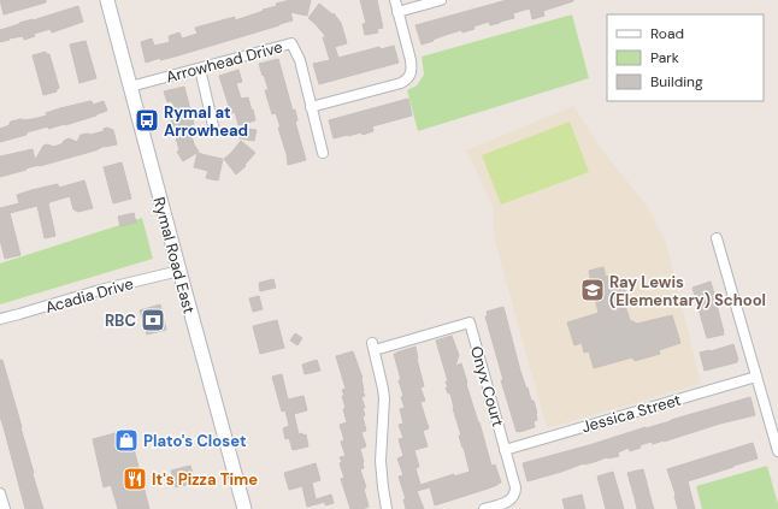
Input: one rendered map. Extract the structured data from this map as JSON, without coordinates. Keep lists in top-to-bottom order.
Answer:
{
  "streets": {
    "main road": ["Rymal Road East"],
    "street": [
      "Arrowhead Drive",
      "Acadia Drive",
      "Onyx Court",
      "Jessica Street"
    ]
  },
  "crossings": [
    ["Arrowhead Drive", "Rymal Road East"],
    ["Rymal Road East", "Acadia Drive"],
    ["Onyx Court", "Jessica Street"]
  ],
  "places": {
    "bus stop": ["Rymal at Arrowhead"],
    "school or university": ["Ray Lewis (Elementary) School"],
    "bank": ["RBC"],
    "shop": ["Plato's Closet"],
    "restaurant": ["It's Pizza Time"]
  },
  "legend": ["Road", "Park", "Building"]
}
